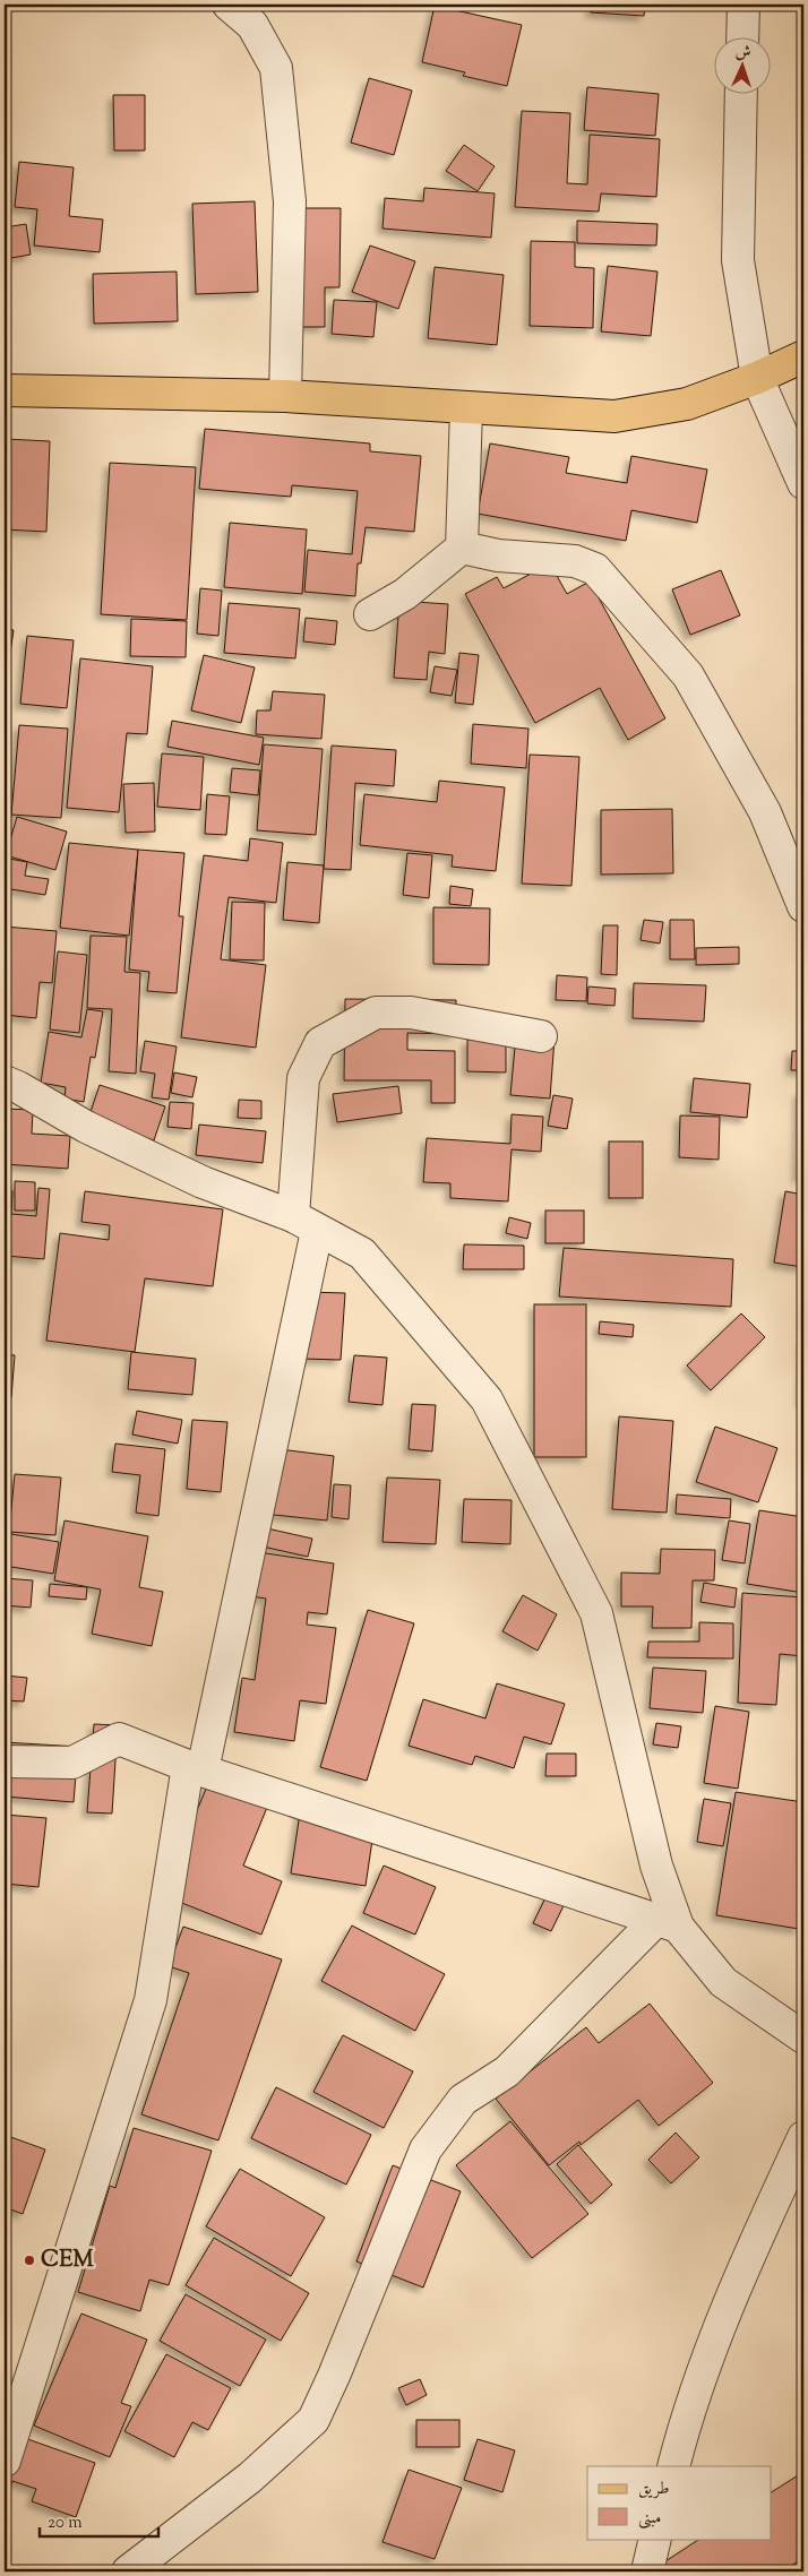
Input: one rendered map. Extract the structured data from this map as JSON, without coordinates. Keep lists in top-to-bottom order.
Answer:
{
  "places": ["CEM"],
  "legend": ["طريق", "مبنى"],
  "scale_bar": "20 m",
  "north": "top"
}
